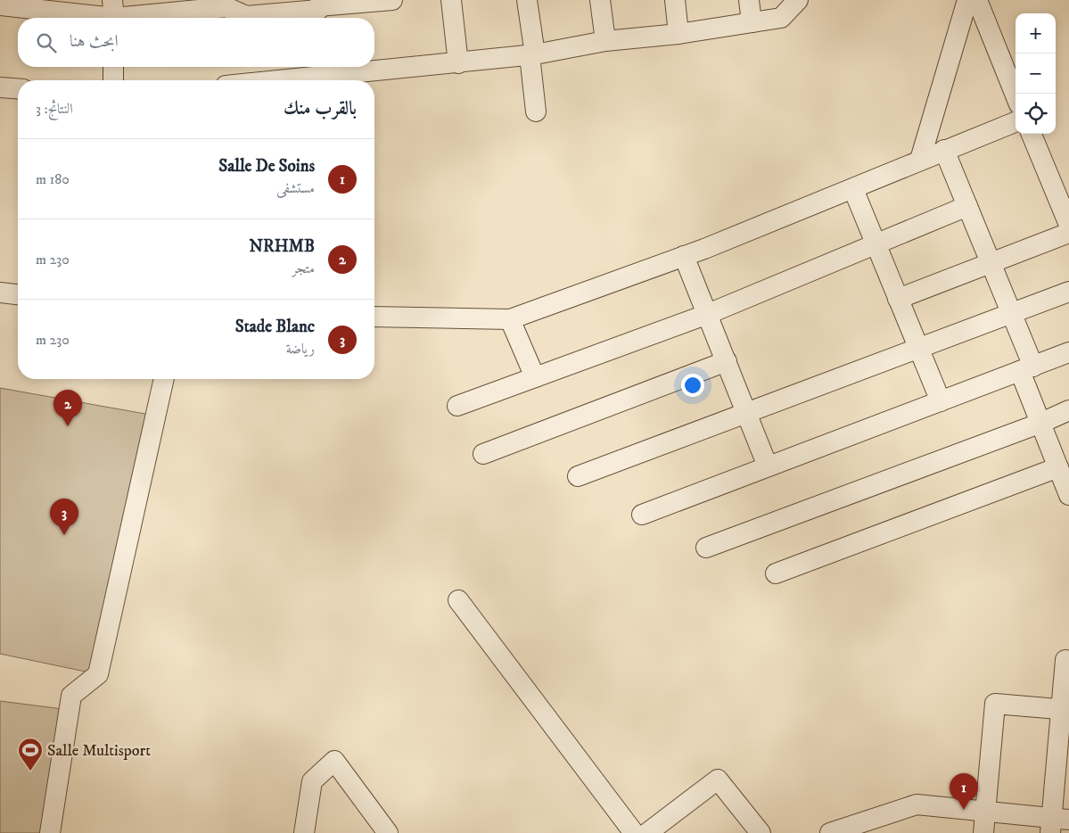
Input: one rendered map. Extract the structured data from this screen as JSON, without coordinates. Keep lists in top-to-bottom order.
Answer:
{
  "places": {
    "sports": ["Salle Multisport"]
  },
  "page": {
    "map_buttons": ["+", "−"],
    "search": "ابحث هنا",
    "heading": ["بالقرب منك", "النتائج: 3"],
    "list": [
      {
        "mark": "1",
        "name": "Salle De Soins",
        "note": "مستشفى",
        "value": "180 m"
      },
      {
        "mark": "2",
        "name": "NRHMB",
        "note": "متجر",
        "value": "230 m"
      },
      {
        "mark": "3",
        "name": "Stade Blanc",
        "note": "رياضة",
        "value": "230 m"
      }
    ],
    "pins": ["2", "3", "1"]
  }
}
